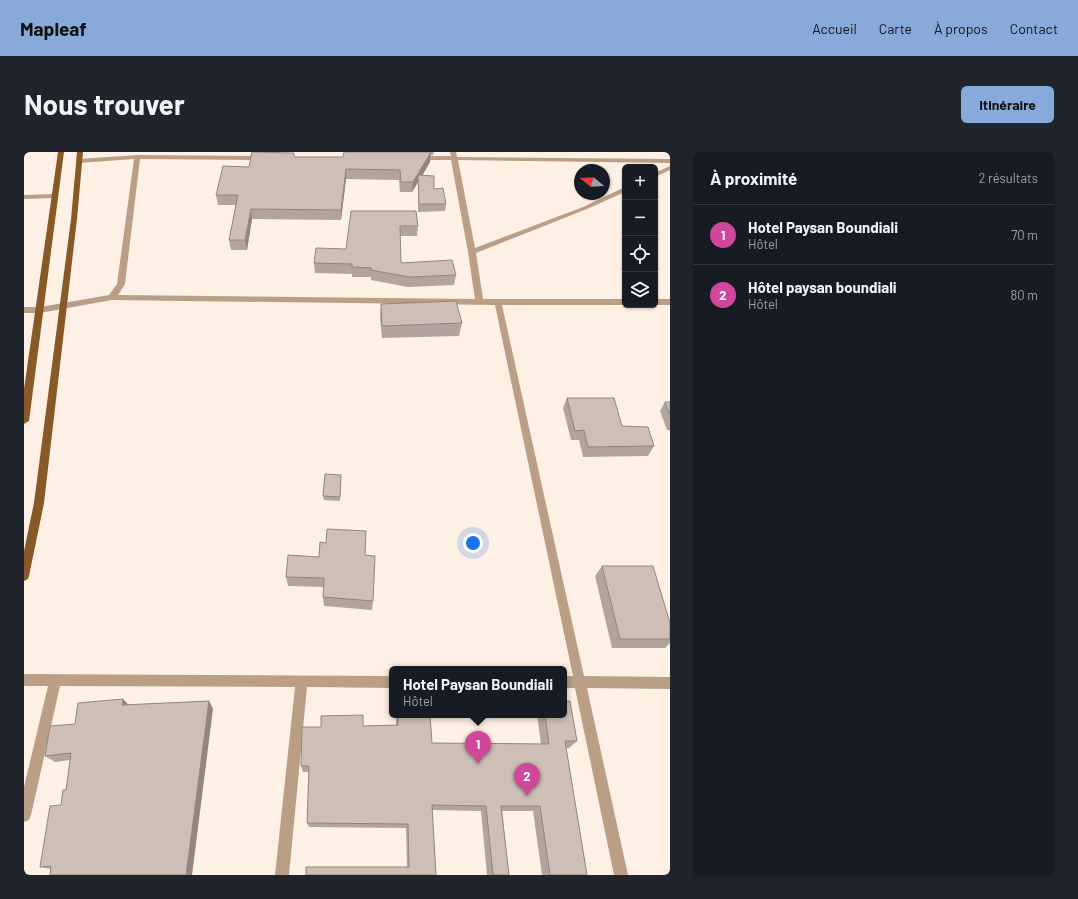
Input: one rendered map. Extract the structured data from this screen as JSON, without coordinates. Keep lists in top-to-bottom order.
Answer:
{
  "north": "left",
  "page": {
    "header": "Mapleaf",
    "nav": [
      "Accueil",
      "Carte",
      "À propos",
      "Contact"
    ],
    "buttons": "Itinéraire",
    "title": "Nous trouver",
    "heading": ["À proximité", "2 résultats"],
    "map_buttons": ["+", "−"],
    "list": [
      {
        "mark": "1",
        "name": "Hotel Paysan Boundiali",
        "note": "Hôtel",
        "value": "70 m"
      },
      {
        "mark": "2",
        "name": "Hôtel paysan boundiali",
        "note": "Hôtel",
        "value": "80 m"
      }
    ],
    "popup": ["Hotel Paysan Boundiali", "Hôtel"],
    "pins": ["1", "2"]
  }
}
